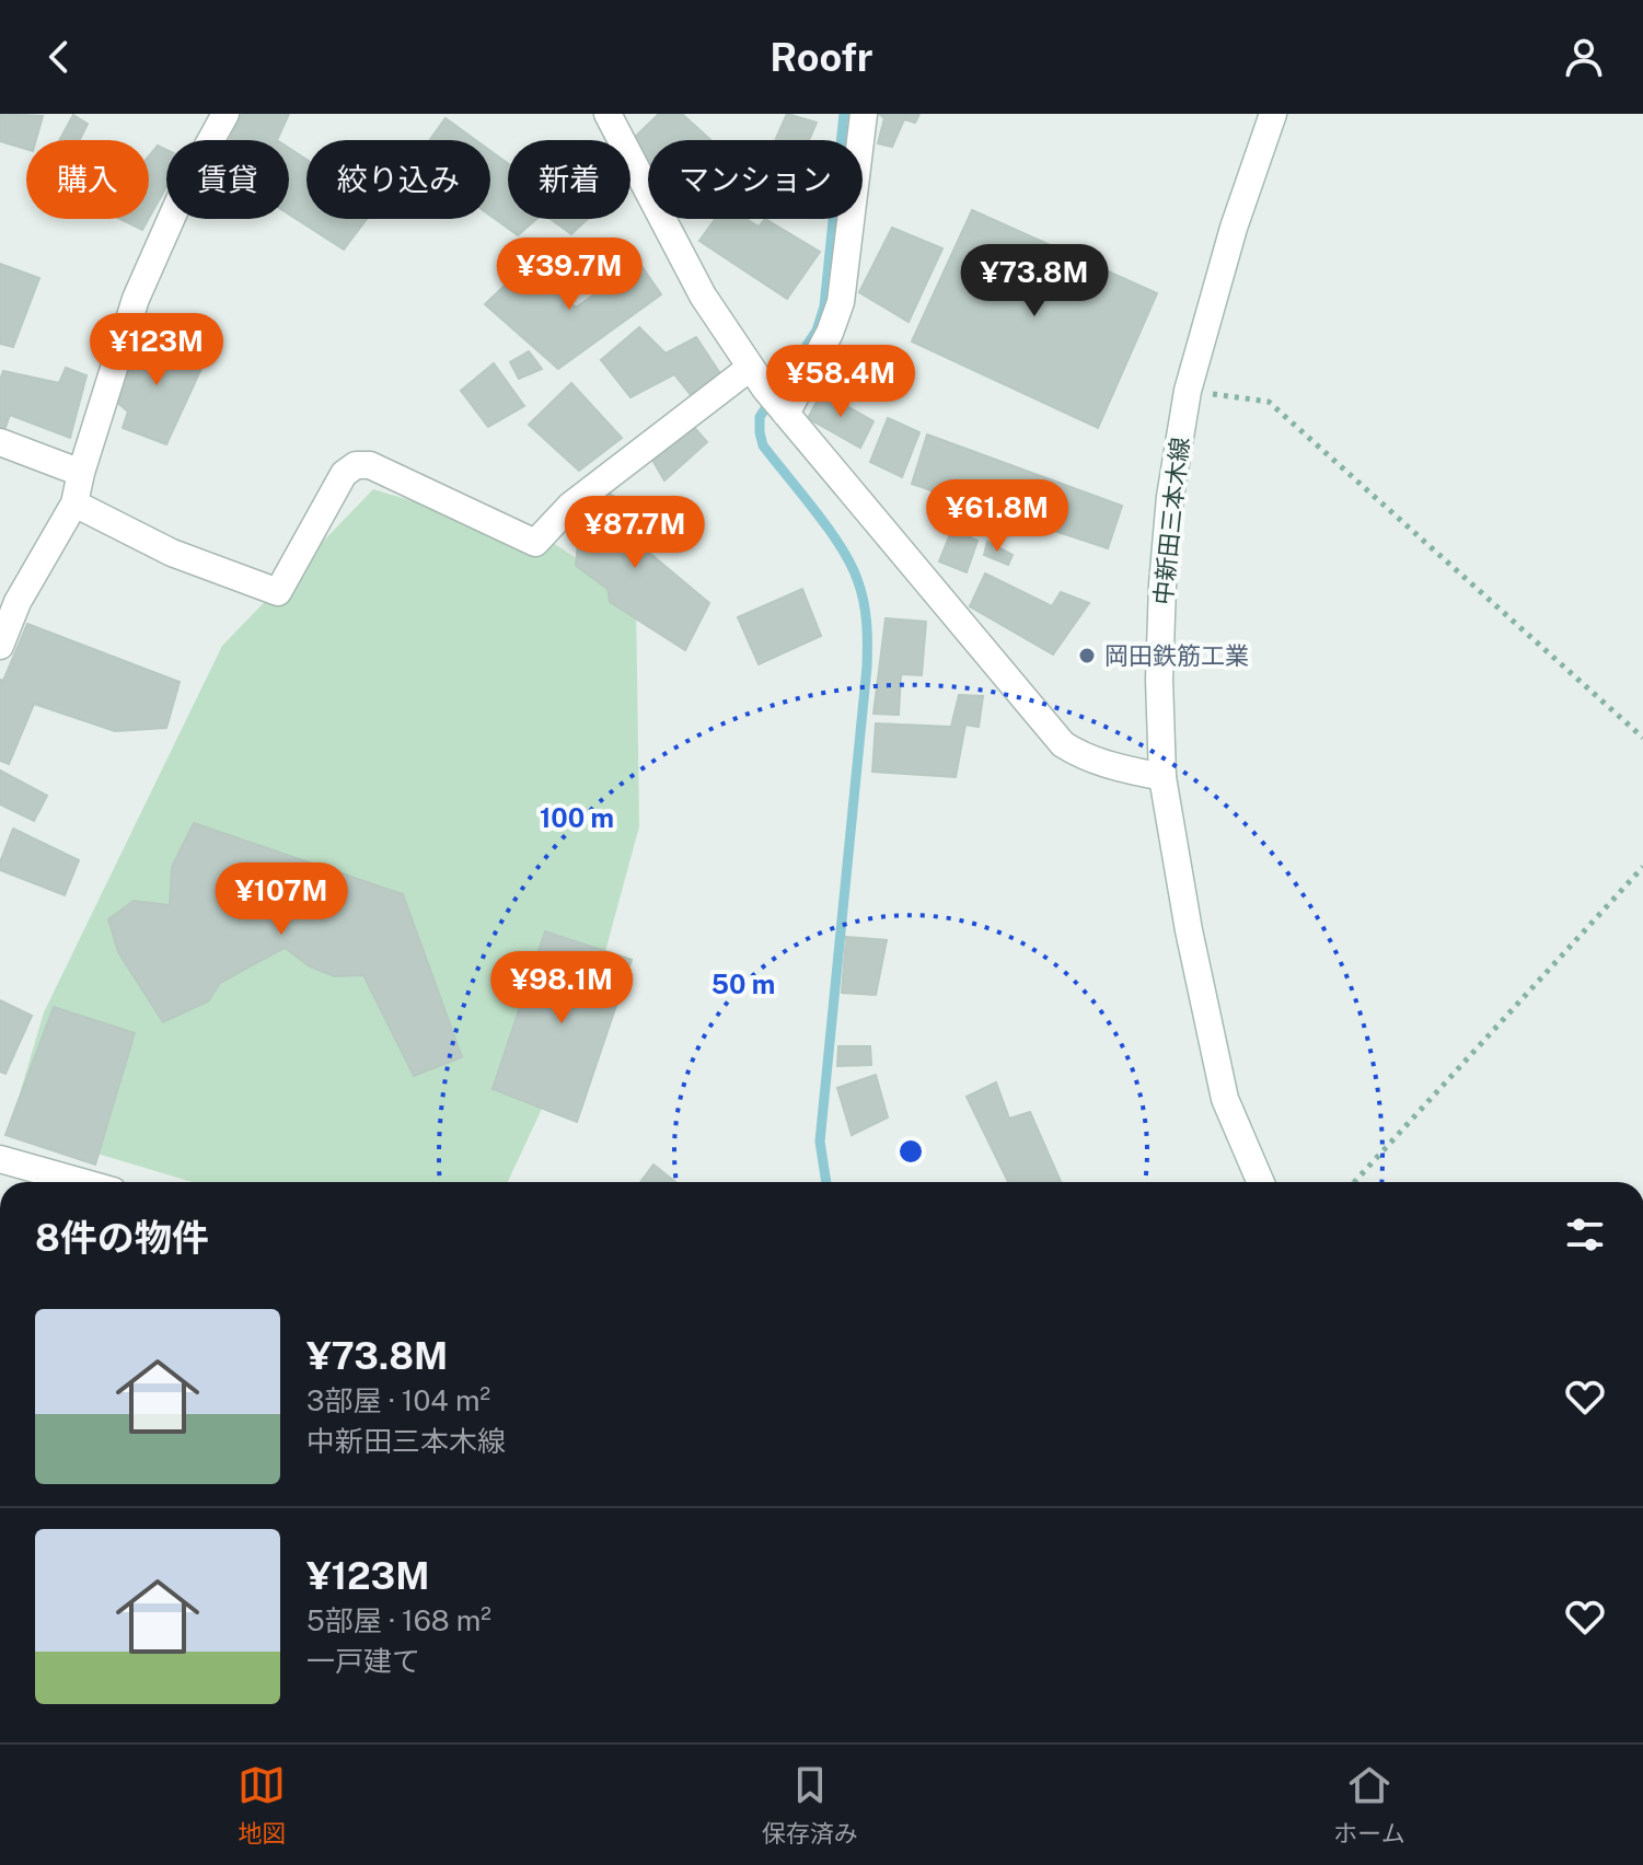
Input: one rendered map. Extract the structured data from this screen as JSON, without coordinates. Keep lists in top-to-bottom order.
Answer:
{
  "streets": {
    "street": ["中新田三本木線"]
  },
  "places": ["岡田鉄筋工業"],
  "page": {
    "header": "Roofr",
    "chip": [
      "購入",
      "賃貸",
      "絞り込み",
      "新着",
      "マンション"
    ],
    "price": [
      "¥39.7M",
      "¥73.8M",
      "¥123M",
      "¥58.4M",
      "¥61.8M",
      "¥87.7M",
      "¥107M",
      "¥98.1M"
    ],
    "heading": "8件の物件",
    "list": [
      {
        "name": "¥73.8M",
        "note": "3部屋 · 104 m² · 中新田三本木線"
      },
      {
        "name": "¥123M",
        "note": "5部屋 · 168 m² · 一戸建て"
      }
    ],
    "tabs": ["地図", "保存済み", "ホーム"]
  },
  "rings": ["100 m", "50 m"]
}
